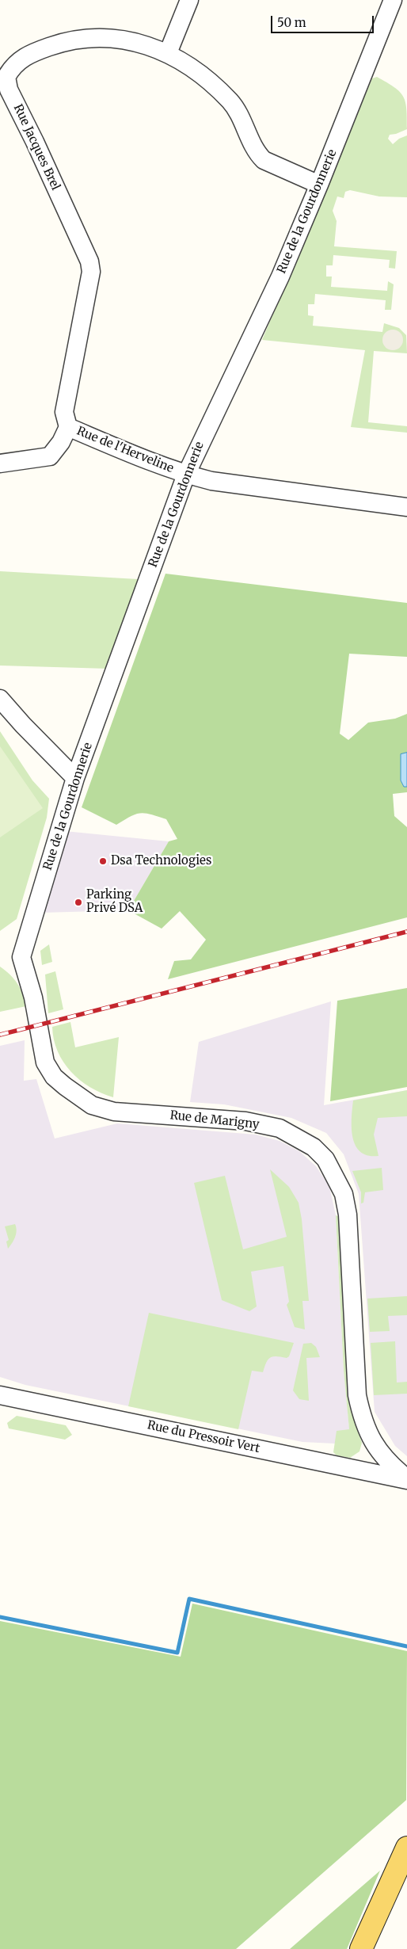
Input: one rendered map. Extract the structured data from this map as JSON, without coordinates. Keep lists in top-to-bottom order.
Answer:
{
  "streets": {
    "street": [
      "Rue Jacques Brel",
      "Rue de la Gourdonnerie",
      "Rue de l'Herveline",
      "Rue de Marigny",
      "Rue du Pressoir Vert"
    ]
  },
  "crossings": [
    ["Rue Jacques Brel", "Rue de la Gourdonnerie"],
    ["Rue Jacques Brel", "Rue de l'Herveline"],
    ["Rue de la Gourdonnerie", "Rue de l'Herveline"],
    ["Rue de la Gourdonnerie", "Rue de Marigny"],
    ["Rue de Marigny", "Rue du Pressoir Vert"]
  ],
  "places": ["Dsa Technologies", "Parking Privé DSA"],
  "scale_bar": "50 m"
}
